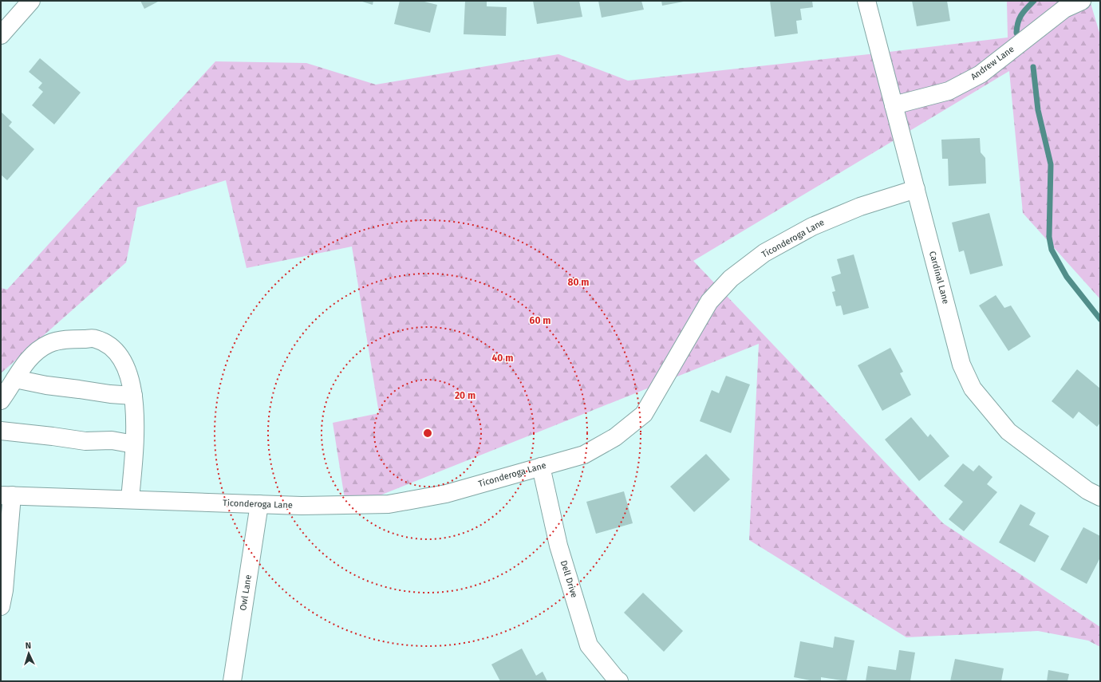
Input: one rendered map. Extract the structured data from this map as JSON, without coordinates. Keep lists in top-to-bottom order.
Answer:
{
  "streets": {
    "street": [
      "Andrew Lane",
      "Ticonderoga Lane",
      "Cardinal Lane",
      "Dell Drive",
      "Owl Lane"
    ]
  },
  "crossings": [
    ["Andrew Lane", "Cardinal Lane"],
    ["Ticonderoga Lane", "Cardinal Lane"],
    ["Ticonderoga Lane", "Dell Drive"],
    ["Ticonderoga Lane", "Owl Lane"]
  ],
  "north": "top",
  "rings": [
    "80 m",
    "60 m",
    "40 m",
    "20 m"
  ]
}
